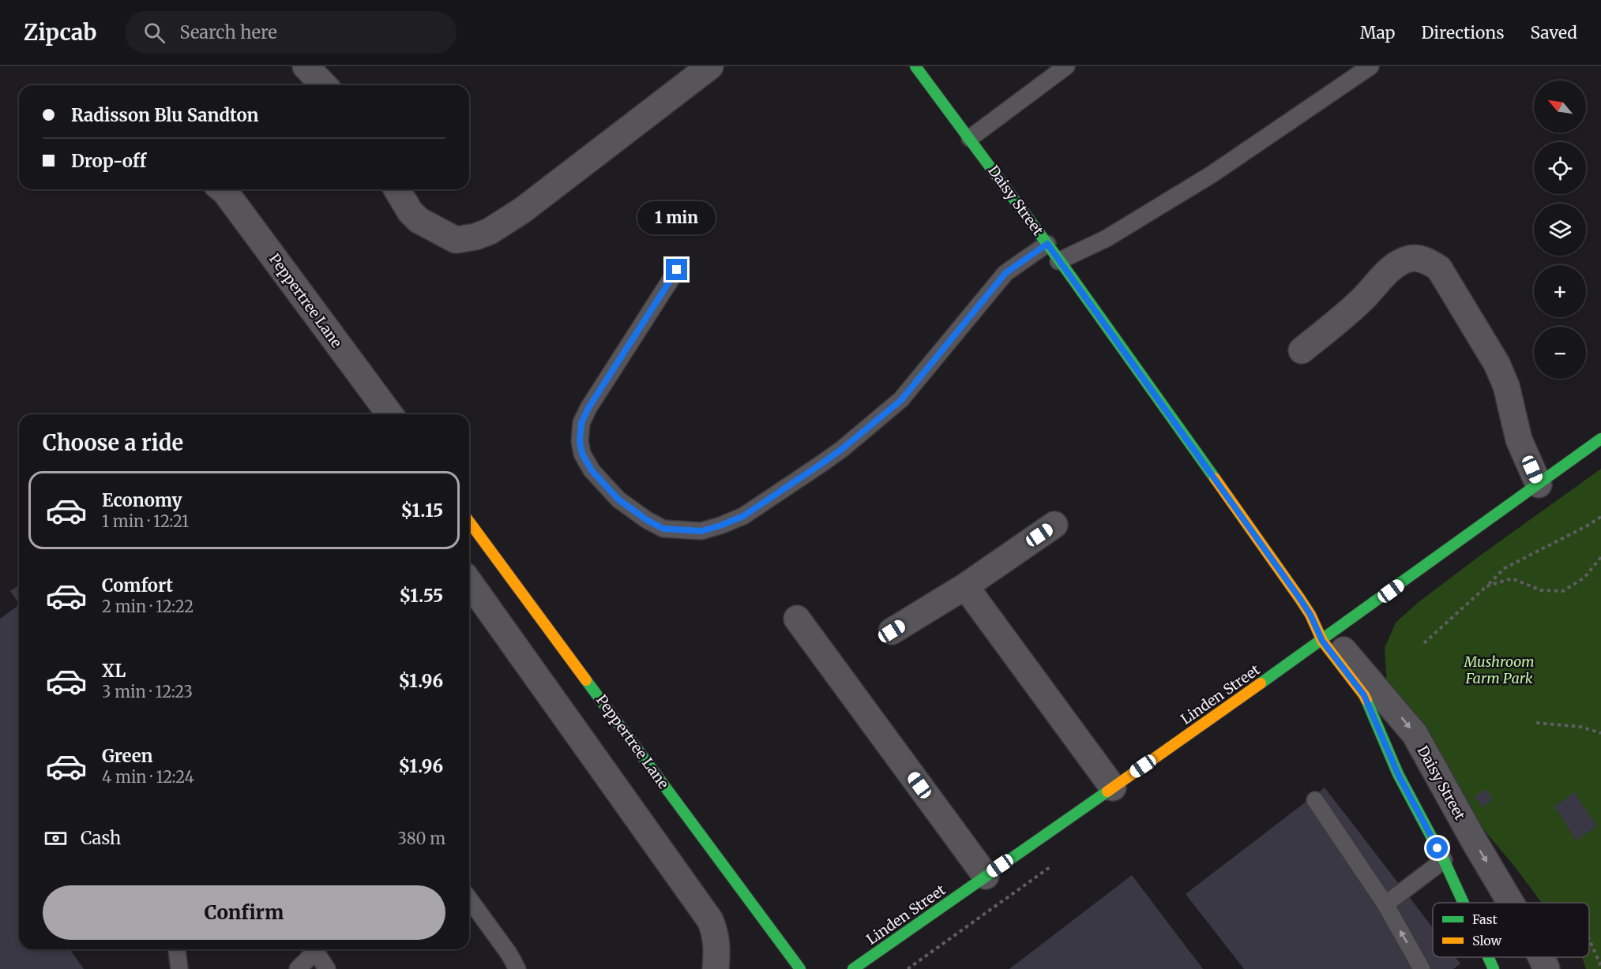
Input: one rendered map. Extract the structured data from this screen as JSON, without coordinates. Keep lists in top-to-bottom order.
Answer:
{
  "streets": {
    "street": ["Daisy Street", "Peppertree Lane", "Linden Street"]
  },
  "crossings": [
    ["Daisy Street", "Linden Street"]
  ],
  "parks": ["Mushroom Farm Park"],
  "legend": ["Fast", "Slow"],
  "north": "top left",
  "page": {
    "header": "Zipcab",
    "search": "Search here",
    "nav": ["Map", "Directions", "Saved"],
    "map_buttons": ["+", "−"],
    "banner": ["Radisson Blu Sandton", "Drop-off"],
    "bubble": "1 min",
    "heading": "Choose a ride",
    "list": [
      {
        "name": "Economy",
        "note": "1 min · 12:21",
        "value": "$1.15"
      },
      {
        "name": "Comfort",
        "note": "2 min · 12:22",
        "value": "$1.55"
      },
      {
        "name": "XL",
        "note": "3 min · 12:23",
        "value": "$1.96"
      },
      {
        "name": "Green",
        "note": "4 min · 12:24",
        "value": "$1.96"
      }
    ],
    "pay": ["Cash", "380 m"],
    "buttons": "Confirm"
  }
}
